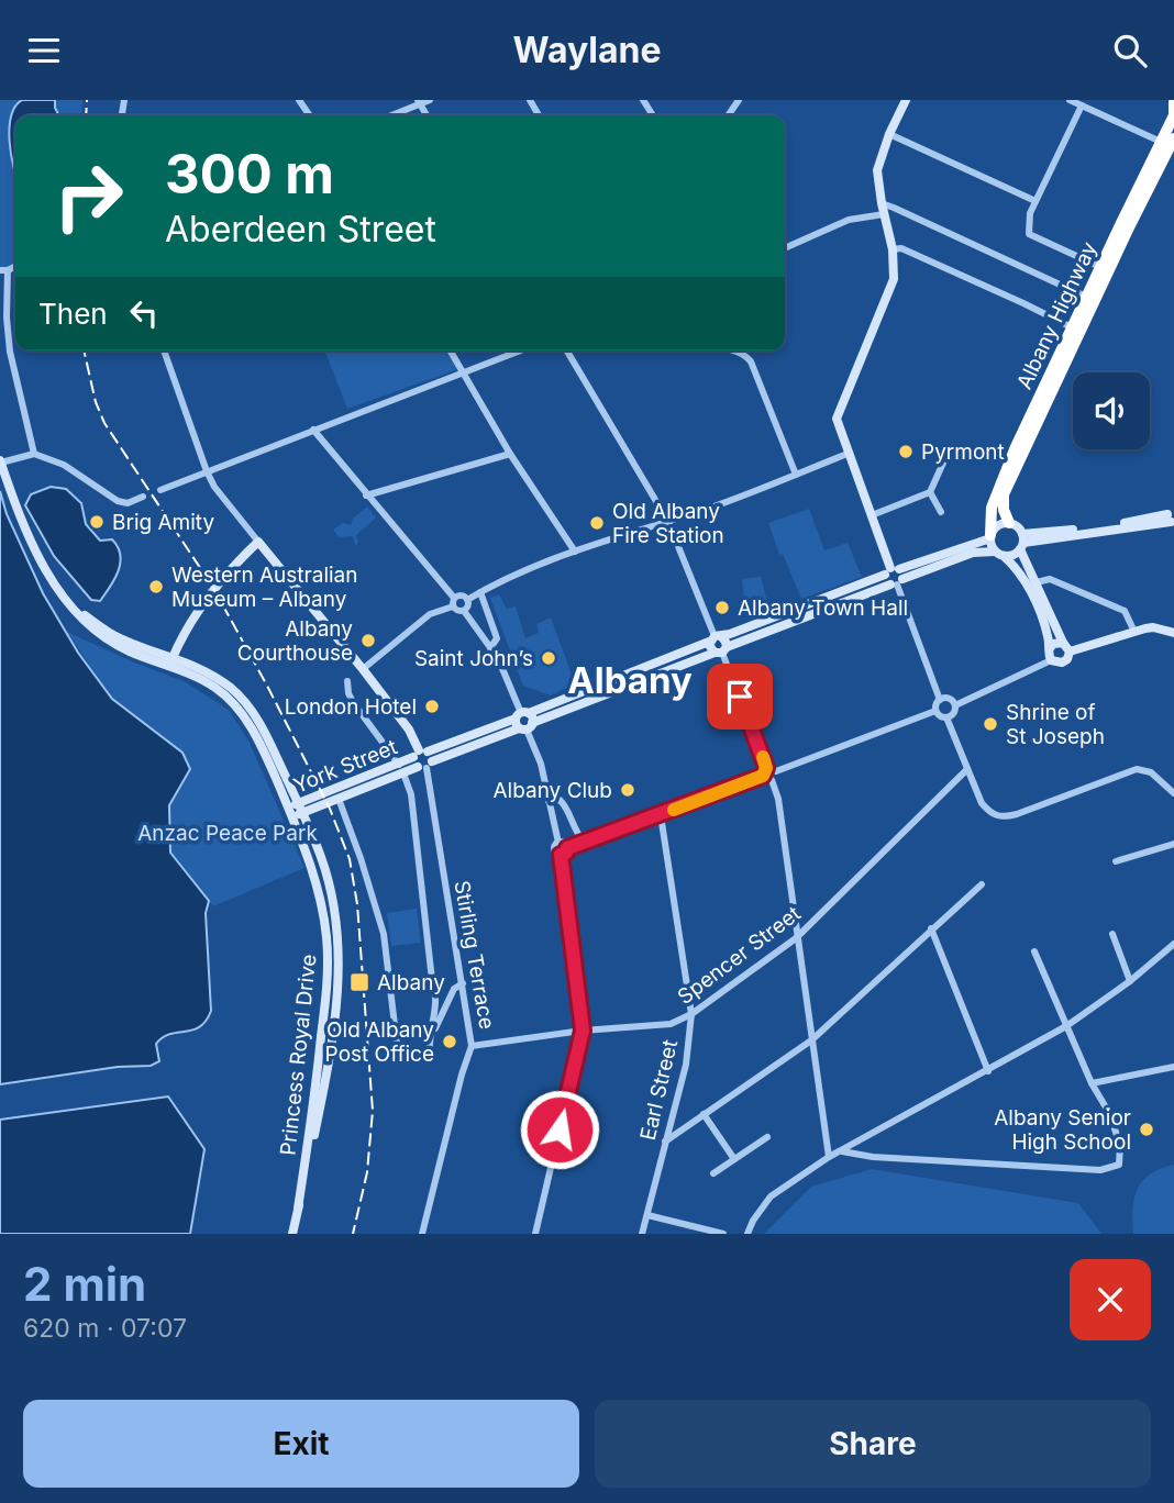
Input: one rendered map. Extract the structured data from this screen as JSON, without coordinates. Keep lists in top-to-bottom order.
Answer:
{
  "streets": {
    "highway": ["Albany Highway"],
    "main road": ["York Street", "Princess Royal Drive"],
    "street": ["Stirling Terrace", "Spencer Street", "Earl Street"]
  },
  "crossings": [
    ["Albany Highway", "York Street"],
    ["York Street", "Stirling Terrace"],
    ["York Street", "Princess Royal Drive"],
    ["Stirling Terrace", "Spencer Street"],
    ["Spencer Street", "Earl Street"]
  ],
  "districts": ["Albany"],
  "parks": ["Anzac Peace Park"],
  "places": {
    "other": [
      "Pyrmont",
      "Brig Amity",
      "Old Albany Fire Station",
      "Western Australian Museum – Albany",
      "Albany Town Hall",
      "Albany Courthouse",
      "Saint John’s",
      "London Hotel",
      "Shrine of St Joseph",
      "Albany Club",
      "Old Albany Post Office",
      "Albany Senior High School"
    ],
    "transit": ["Albany"]
  },
  "page": {
    "header": "Waylane",
    "turn": ["300 m", "Aberdeen Street"],
    "then": "Then",
    "heading": ["2 min", "620 m · 07:07"],
    "buttons": ["Exit", "Share"]
  }
}
